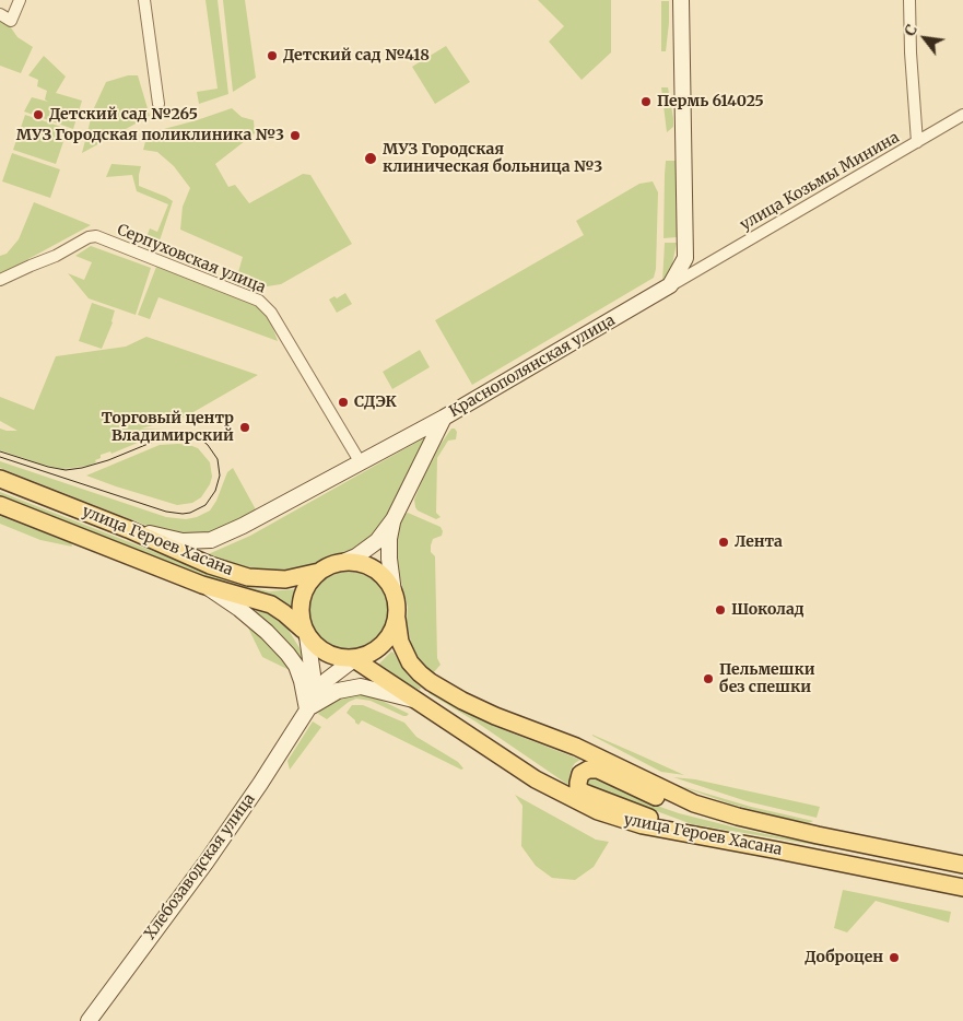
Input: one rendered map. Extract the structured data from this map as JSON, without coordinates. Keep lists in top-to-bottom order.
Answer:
{
  "streets": {
    "main road": ["Краснополянская улица", "улица Героев Хасана", "Хлебозаводская улица"],
    "street": ["улица Козьмы Минина", "Серпуховская улица"]
  },
  "crossings": [
    ["улица Козьмы Минина", "Краснополянская улица"],
    ["Серпуховская улица", "Краснополянская улица"],
    ["Краснополянская улица", "улица Героев Хасана"],
    ["улица Героев Хасана", "Хлебозаводская улица"]
  ],
  "places": [
    "Детский сад №418",
    "Пермь 614025",
    "Детский сад №265",
    "МУЗ Городская поликлиника №3",
    "МУЗ Городская клиническая больница №3",
    "СДЭК",
    "Торговый центр Владимирский",
    "Лента",
    "Шоколад",
    "Пельмешки без спешки",
    "Доброцен"
  ],
  "north": "top left"
}
